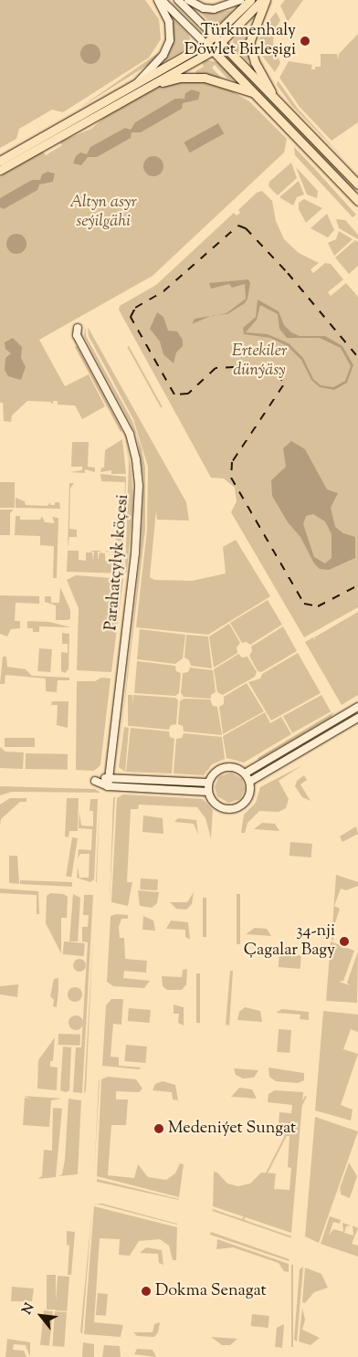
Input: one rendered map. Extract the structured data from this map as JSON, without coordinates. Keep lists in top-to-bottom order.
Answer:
{
  "streets": {
    "street": ["Parahatçylyk köçesi"]
  },
  "parks": ["Altyn asyr seýilgähi", "Ertekiler dünýäsy"],
  "places": [
    "Türkmenhaly Döwlet Birleşigi",
    "34-nji Çagalar Bagy",
    "Medeniýet Sungat",
    "Dokma Senagat"
  ],
  "north": "top left"
}
